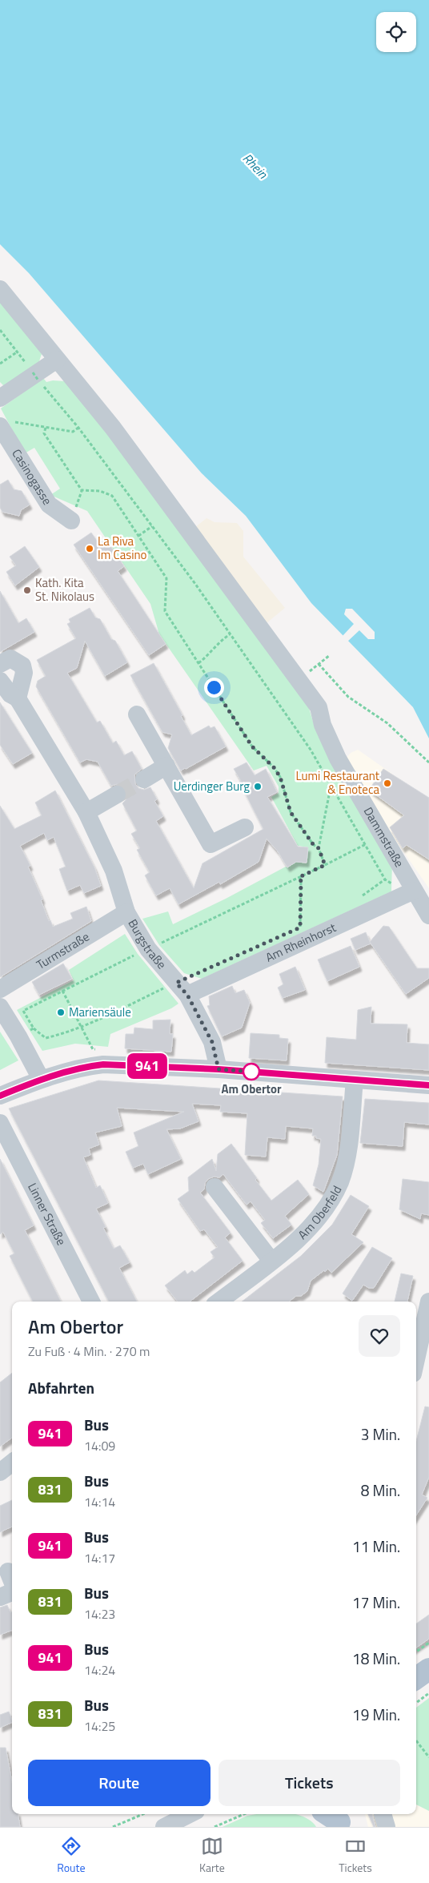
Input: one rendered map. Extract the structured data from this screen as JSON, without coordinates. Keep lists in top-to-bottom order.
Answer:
{
  "streets": {
    "street": [
      "Casinogasse",
      "Dammstraße",
      "Am Rheinhorst",
      "Burgstraße",
      "Turmstraße",
      "Am Oberfeld",
      "Linner Straße"
    ]
  },
  "crossings": [
    ["Dammstraße", "Am Rheinhorst"],
    ["Am Rheinhorst", "Burgstraße"],
    ["Burgstraße", "Turmstraße"]
  ],
  "water": ["Rhein"],
  "places": [
    "La Riva Im Casino",
    "Kath. Kita St. Nikolaus",
    "Lumi Restaurant & Enoteca",
    "Uerdinger Burg",
    "Mariensäule",
    "Am Obertor"
  ],
  "lines": ["bus line 941"],
  "page": {
    "on_map": "941",
    "heading": [
      ["Am Obertor", "Zu Fuß · 4 Min. · 270 m"],
      "Abfahrten"
    ],
    "list": [
      {
        "mark": "941",
        "name": "Bus",
        "note": "14:09",
        "value": "3 Min."
      },
      {
        "mark": "831",
        "name": "Bus",
        "note": "14:14",
        "value": "8 Min."
      },
      {
        "mark": "941",
        "name": "Bus",
        "note": "14:17",
        "value": "11 Min."
      },
      {
        "mark": "831",
        "name": "Bus",
        "note": "14:23",
        "value": "17 Min."
      },
      {
        "mark": "941",
        "name": "Bus",
        "note": "14:24",
        "value": "18 Min."
      },
      {
        "mark": "831",
        "name": "Bus",
        "note": "14:25",
        "value": "19 Min."
      }
    ],
    "buttons": ["Route", "Tickets"],
    "tabs": ["Route", "Karte", "Tickets"]
  }
}
